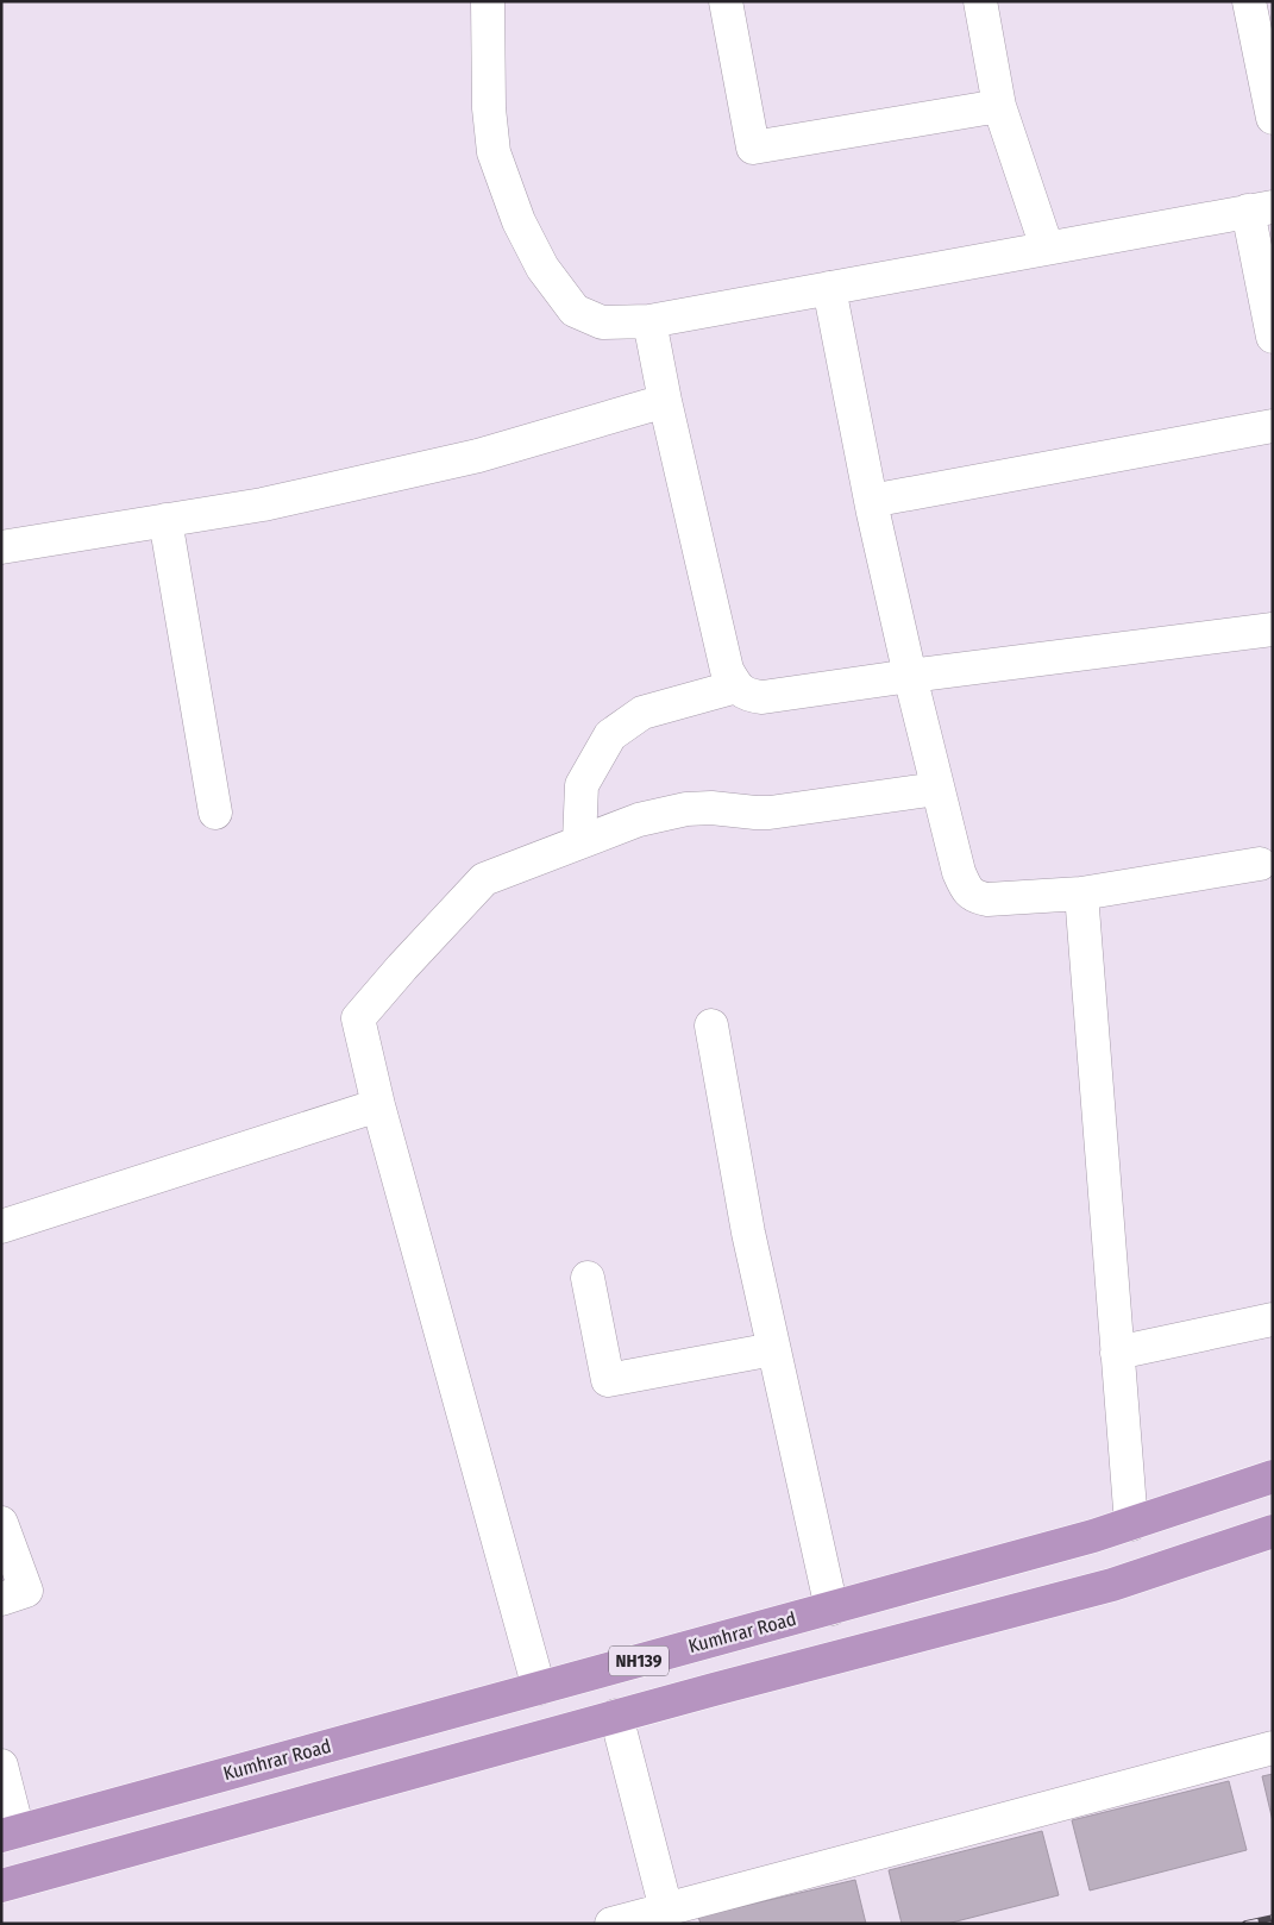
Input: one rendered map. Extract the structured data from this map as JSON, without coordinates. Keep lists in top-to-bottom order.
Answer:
{
  "streets": {
    "highway": ["Kumhrar Road", "NH139"]
  }
}
